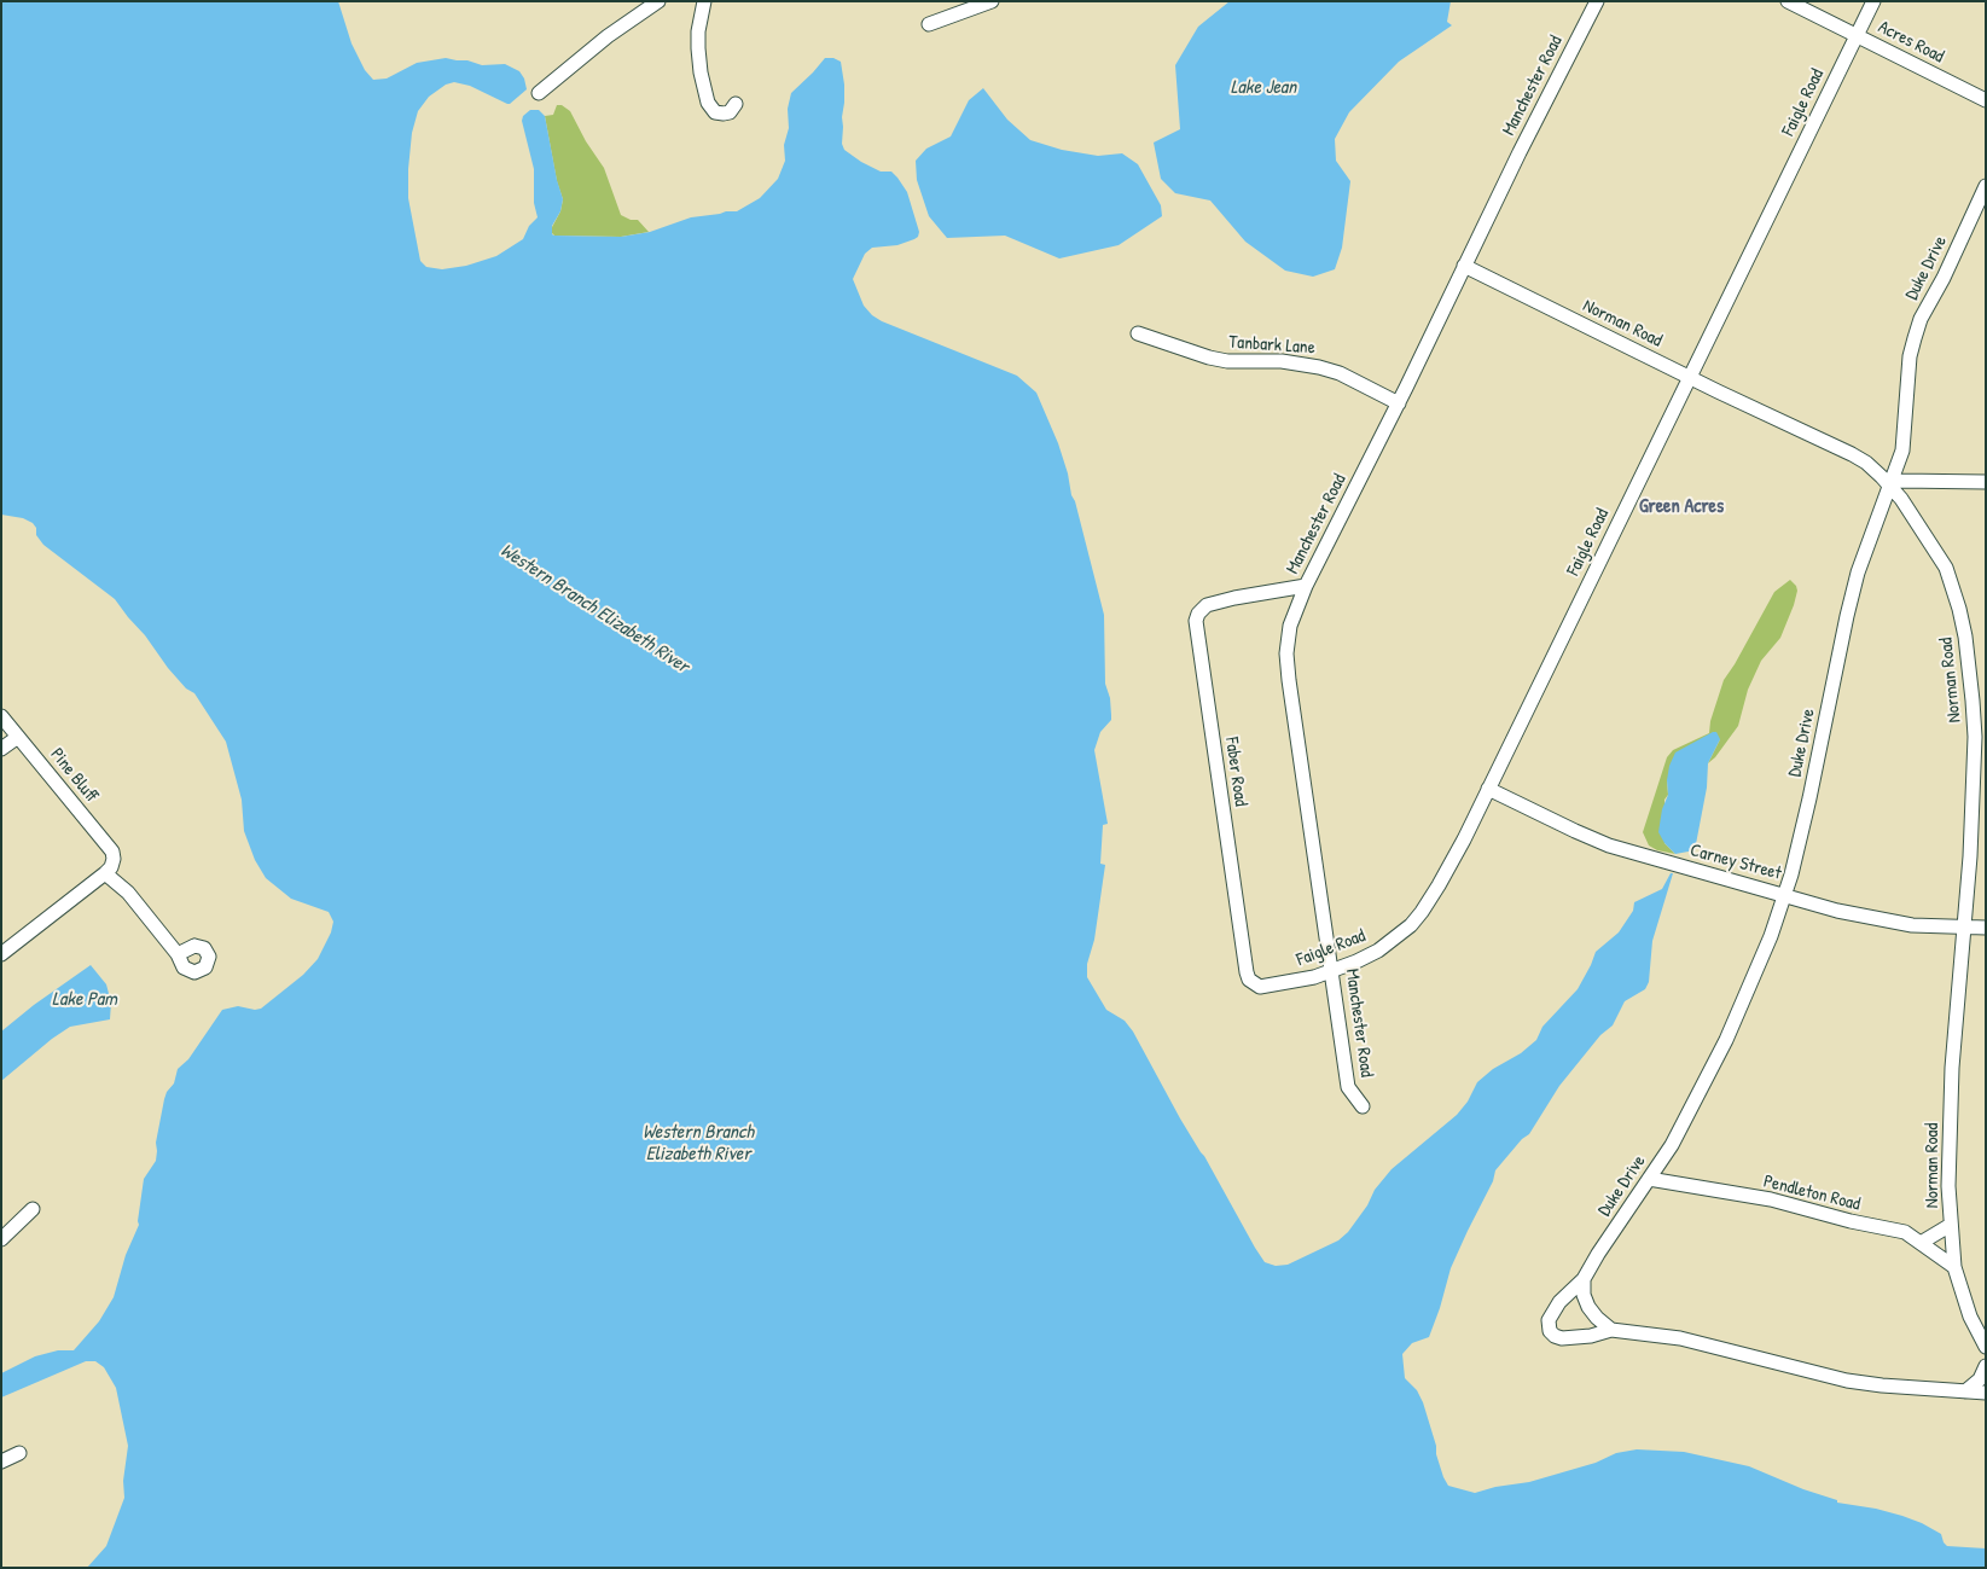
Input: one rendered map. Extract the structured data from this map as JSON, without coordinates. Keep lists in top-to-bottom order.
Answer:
{
  "streets": {
    "street": [
      "Acres Road",
      "Manchester Road",
      "Faigle Road",
      "Duke Drive",
      "Norman Road",
      "Tanbark Lane",
      "Faber Road",
      "Pine Bluff",
      "Carney Street",
      "Pendleton Road"
    ]
  },
  "crossings": [
    ["Acres Road", "Faigle Road"],
    ["Manchester Road", "Faigle Road"],
    ["Manchester Road", "Norman Road"],
    ["Manchester Road", "Tanbark Lane"],
    ["Manchester Road", "Faber Road"],
    ["Faigle Road", "Norman Road"],
    ["Faigle Road", "Faber Road"],
    ["Faigle Road", "Carney Street"],
    ["Duke Drive", "Norman Road"],
    ["Duke Drive", "Carney Street"],
    ["Duke Drive", "Pendleton Road"],
    ["Norman Road", "Carney Street"],
    ["Norman Road", "Pendleton Road"]
  ],
  "districts": ["Green Acres"],
  "water": ["Lake Jean", "Western Branch Elizabeth River", "Lake Pam"]
}
